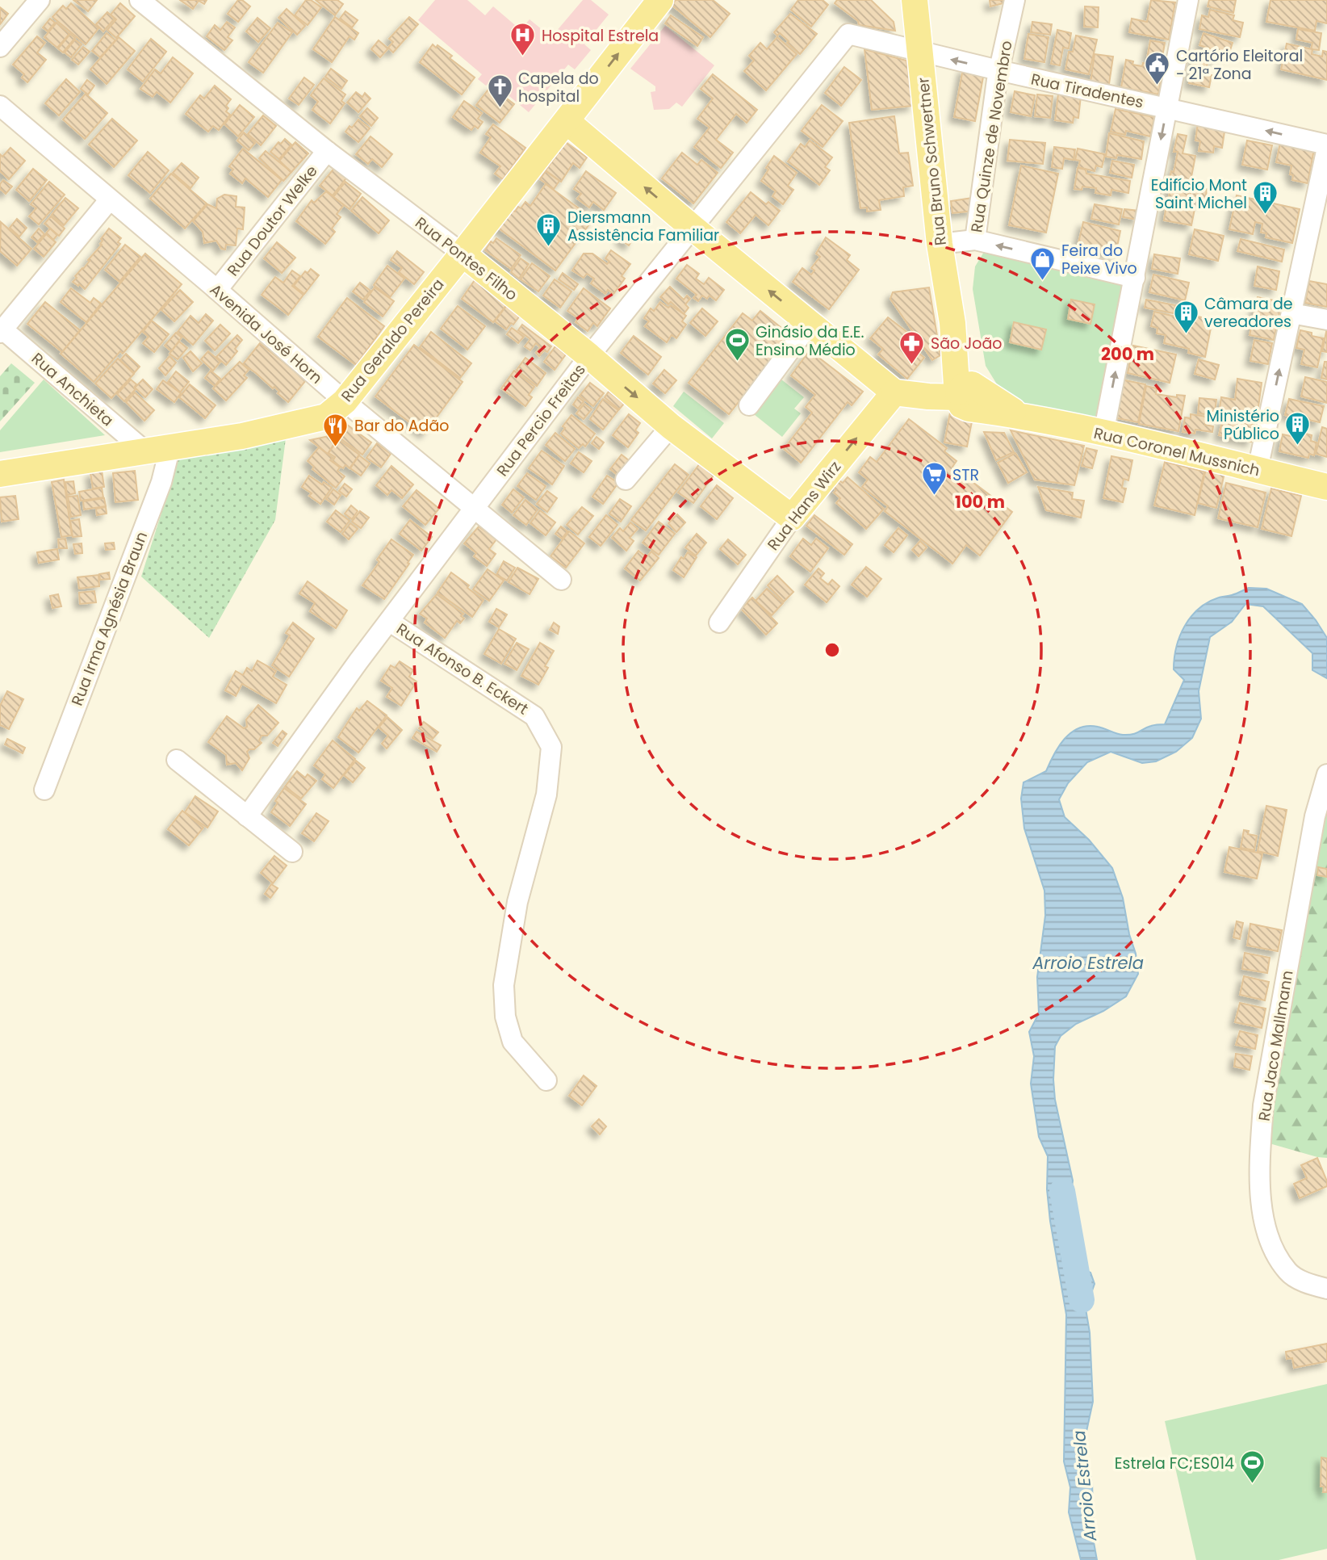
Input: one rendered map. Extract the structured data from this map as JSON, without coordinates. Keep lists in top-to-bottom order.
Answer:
{
  "streets": {
    "main road": [
      "Rua Bruno Schwertner",
      "Rua Pontes Filho",
      "Rua Geraldo Pereira",
      "Rua Coronel Mussnich",
      "Rua Hans Wirz"
    ],
    "street": [
      "Rua Tiradentes",
      "Rua Quinze de Novembro",
      "Rua Doutor Welke",
      "Avenida José Horn",
      "Rua Anchieta",
      "Rua Percio Freitas",
      "Rua Irma Agnésia Braun",
      "Rua Afonso B. Eckert",
      "Rua Jaco Mallmann"
    ]
  },
  "crossings": [
    ["Rua Tiradentes", "Rua Quinze de Novembro"],
    ["Rua Tiradentes", "Rua Bruno Schwertner"],
    ["Rua Tiradentes", "Rua Percio Freitas"],
    ["Rua Bruno Schwertner", "Rua Coronel Mussnich"],
    ["Rua Doutor Welke", "Rua Pontes Filho"],
    ["Rua Doutor Welke", "Avenida José Horn"],
    ["Rua Pontes Filho", "Rua Geraldo Pereira"],
    ["Rua Pontes Filho", "Rua Percio Freitas"],
    ["Rua Pontes Filho", "Rua Hans Wirz"],
    ["Avenida José Horn", "Rua Geraldo Pereira"],
    ["Avenida José Horn", "Rua Percio Freitas"],
    ["Rua Geraldo Pereira", "Rua Anchieta"],
    ["Rua Geraldo Pereira", "Rua Irma Agnésia Braun"],
    ["Rua Percio Freitas", "Rua Afonso B. Eckert"],
    ["Rua Coronel Mussnich", "Rua Hans Wirz"]
  ],
  "one_way": ["Rua Tiradentes", "Rua Hans Wirz"],
  "water": ["Arroio Estrela"],
  "places": {
    "hospital": ["Hospital Estrela"],
    "public building": ["Cartório Eleitoral - 21ª Zona"],
    "church": ["Capela do hospital"],
    "building": [
      "Edifício Mont Saint Michel",
      "Diersmann Assistência Familiar",
      "Câmara de vereadores",
      "Ministério Público"
    ],
    "shop": ["Feira do Peixe Vivo"],
    "sports": ["Ginásio da E.E. Ensino Médio", "Estrela FC;ES014"],
    "pharmacy": ["São João"],
    "restaurant": ["Bar do Adão"],
    "supermarket": ["STR"]
  },
  "rings": ["200 m", "100 m"]
}
